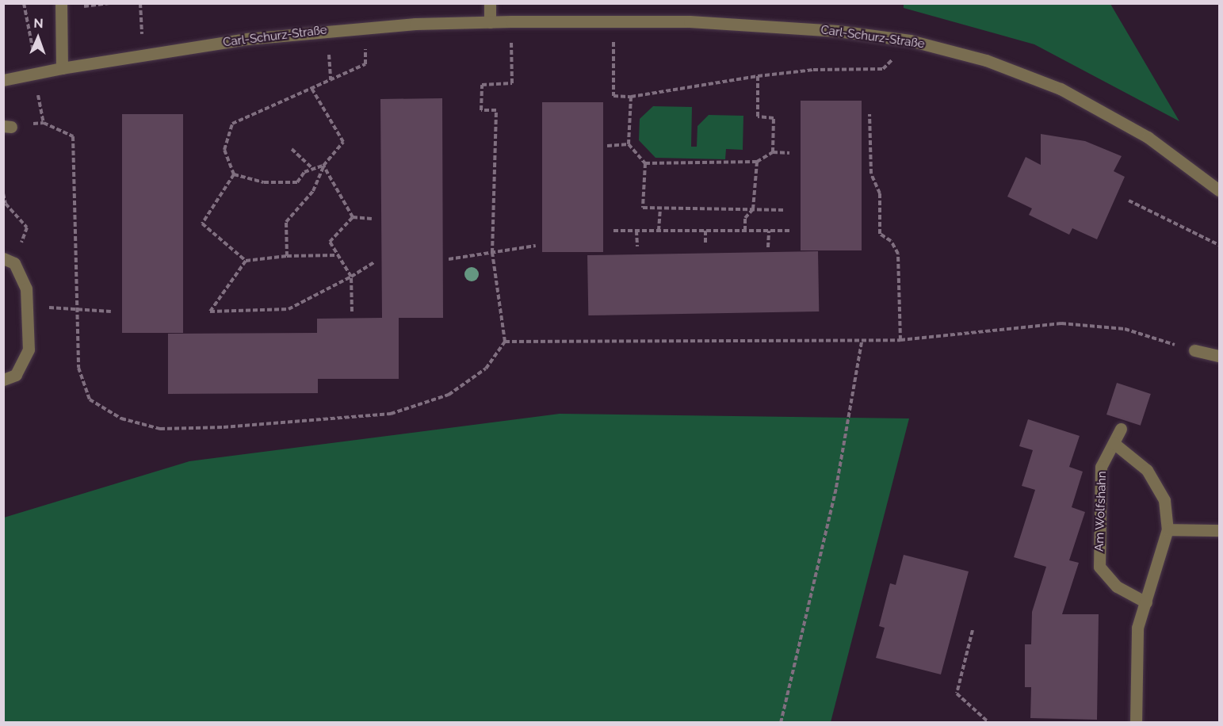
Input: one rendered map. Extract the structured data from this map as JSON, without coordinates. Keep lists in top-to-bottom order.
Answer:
{
  "streets": {
    "street": ["Carl-Schurz-Straße", "Am Wolfshahn"]
  },
  "north": "top"
}
